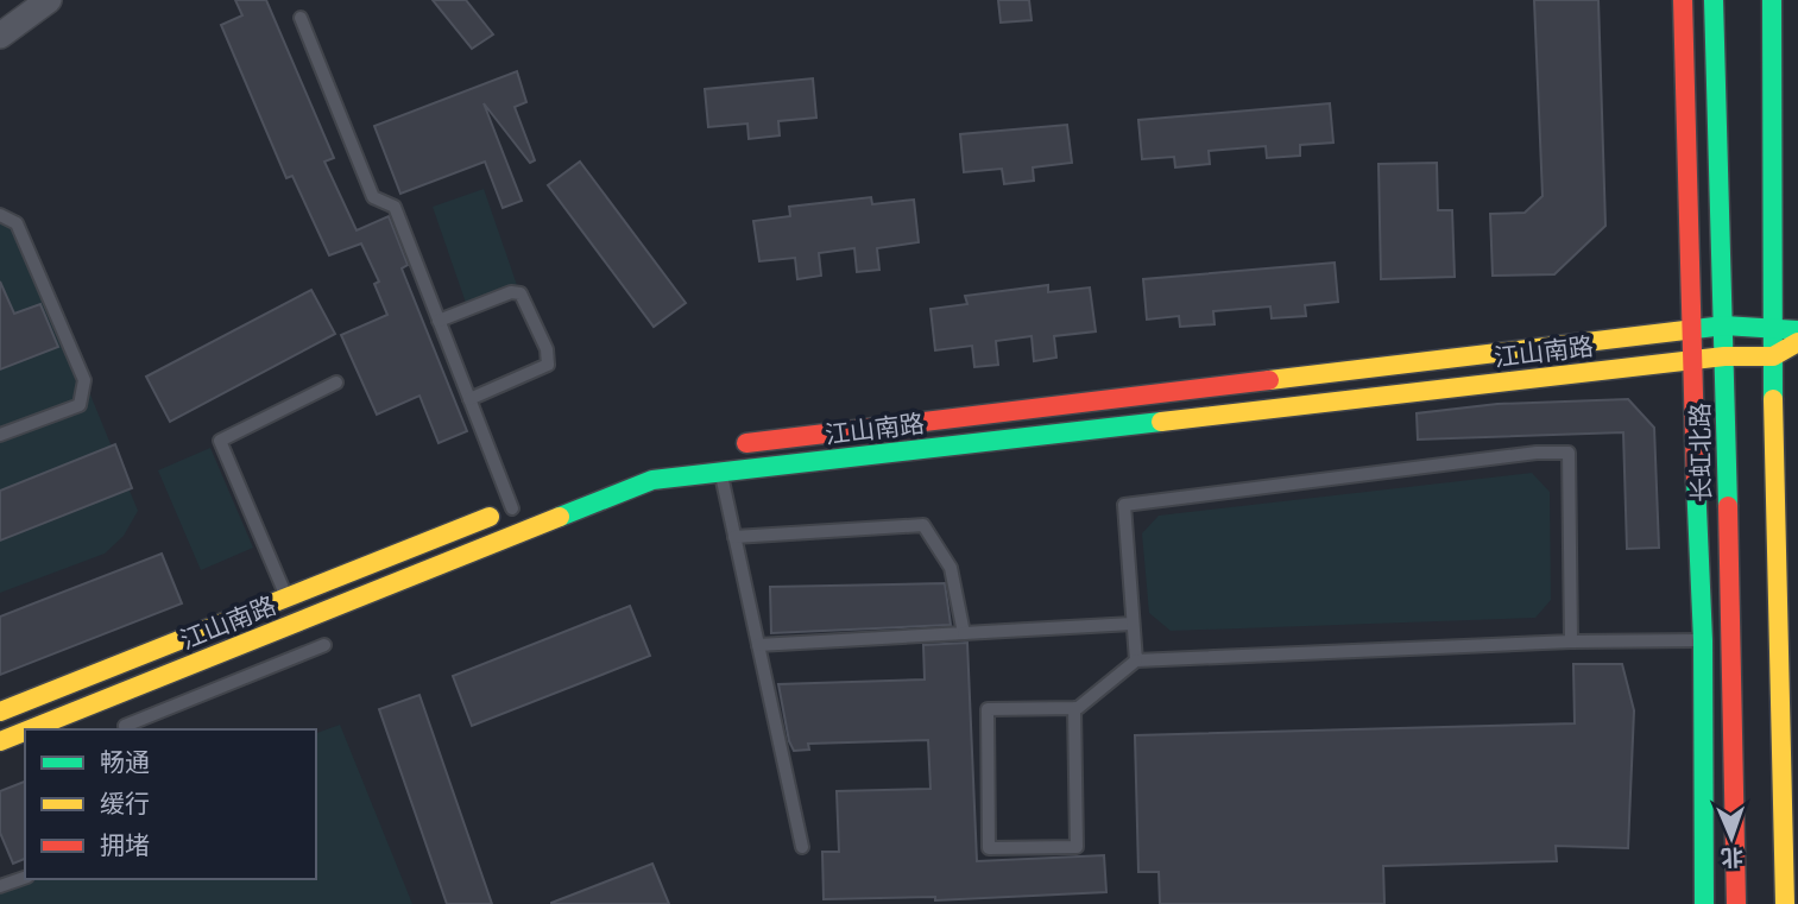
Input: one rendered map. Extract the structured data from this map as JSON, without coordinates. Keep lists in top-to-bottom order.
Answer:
{
  "streets": {
    "main road": ["江山南路", "长虹北路"]
  },
  "crossings": [
    ["江山南路", "长虹北路"]
  ],
  "legend": ["畅通", "缓行", "拥堵"],
  "north": "bottom"
}
